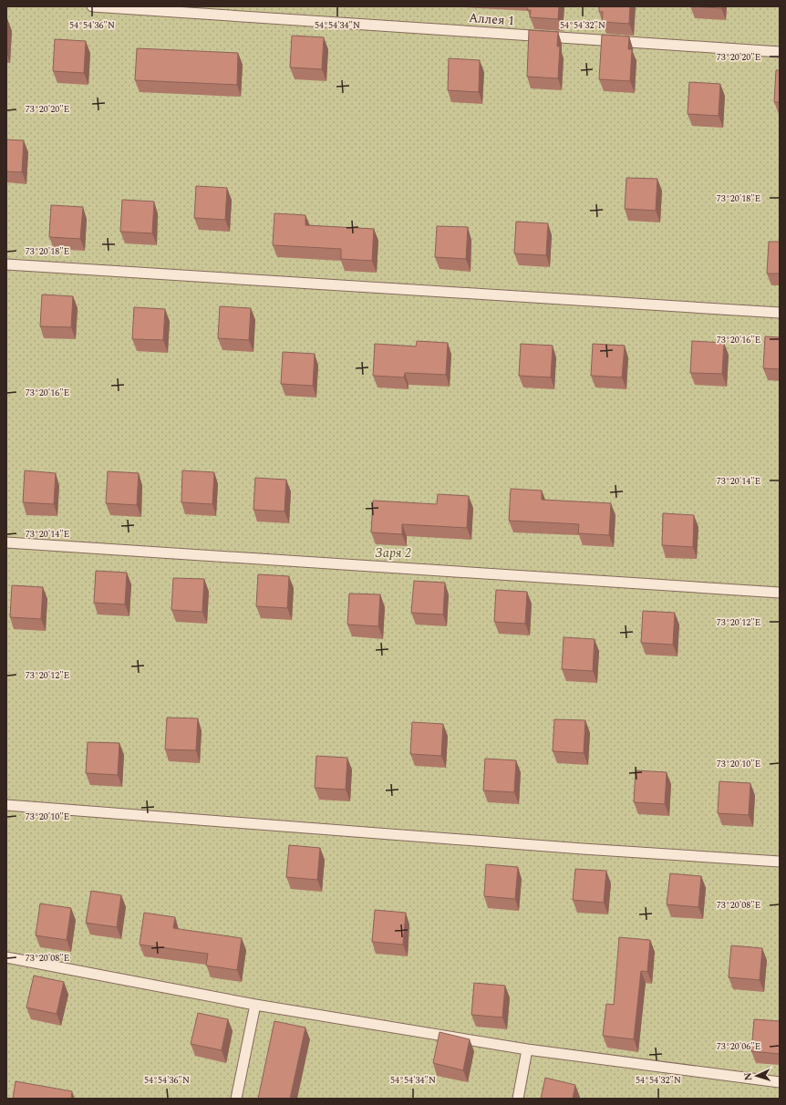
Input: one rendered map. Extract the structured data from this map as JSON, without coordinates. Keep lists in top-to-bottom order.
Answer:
{
  "streets": {
    "lane": ["Аллея 1"]
  },
  "parks": ["Заря 2"],
  "north": "left",
  "coordinates": [
    "54°54'36\"N",
    "54°54'34\"N",
    "54°54'32\"N",
    "73°20'20\"E",
    "73°20'18\"E",
    "73°20'16\"E",
    "73°20'14\"E",
    "73°20'12\"E",
    "73°20'10\"E",
    "73°20'08\"E",
    "73°20'06\"E"
  ]
}
